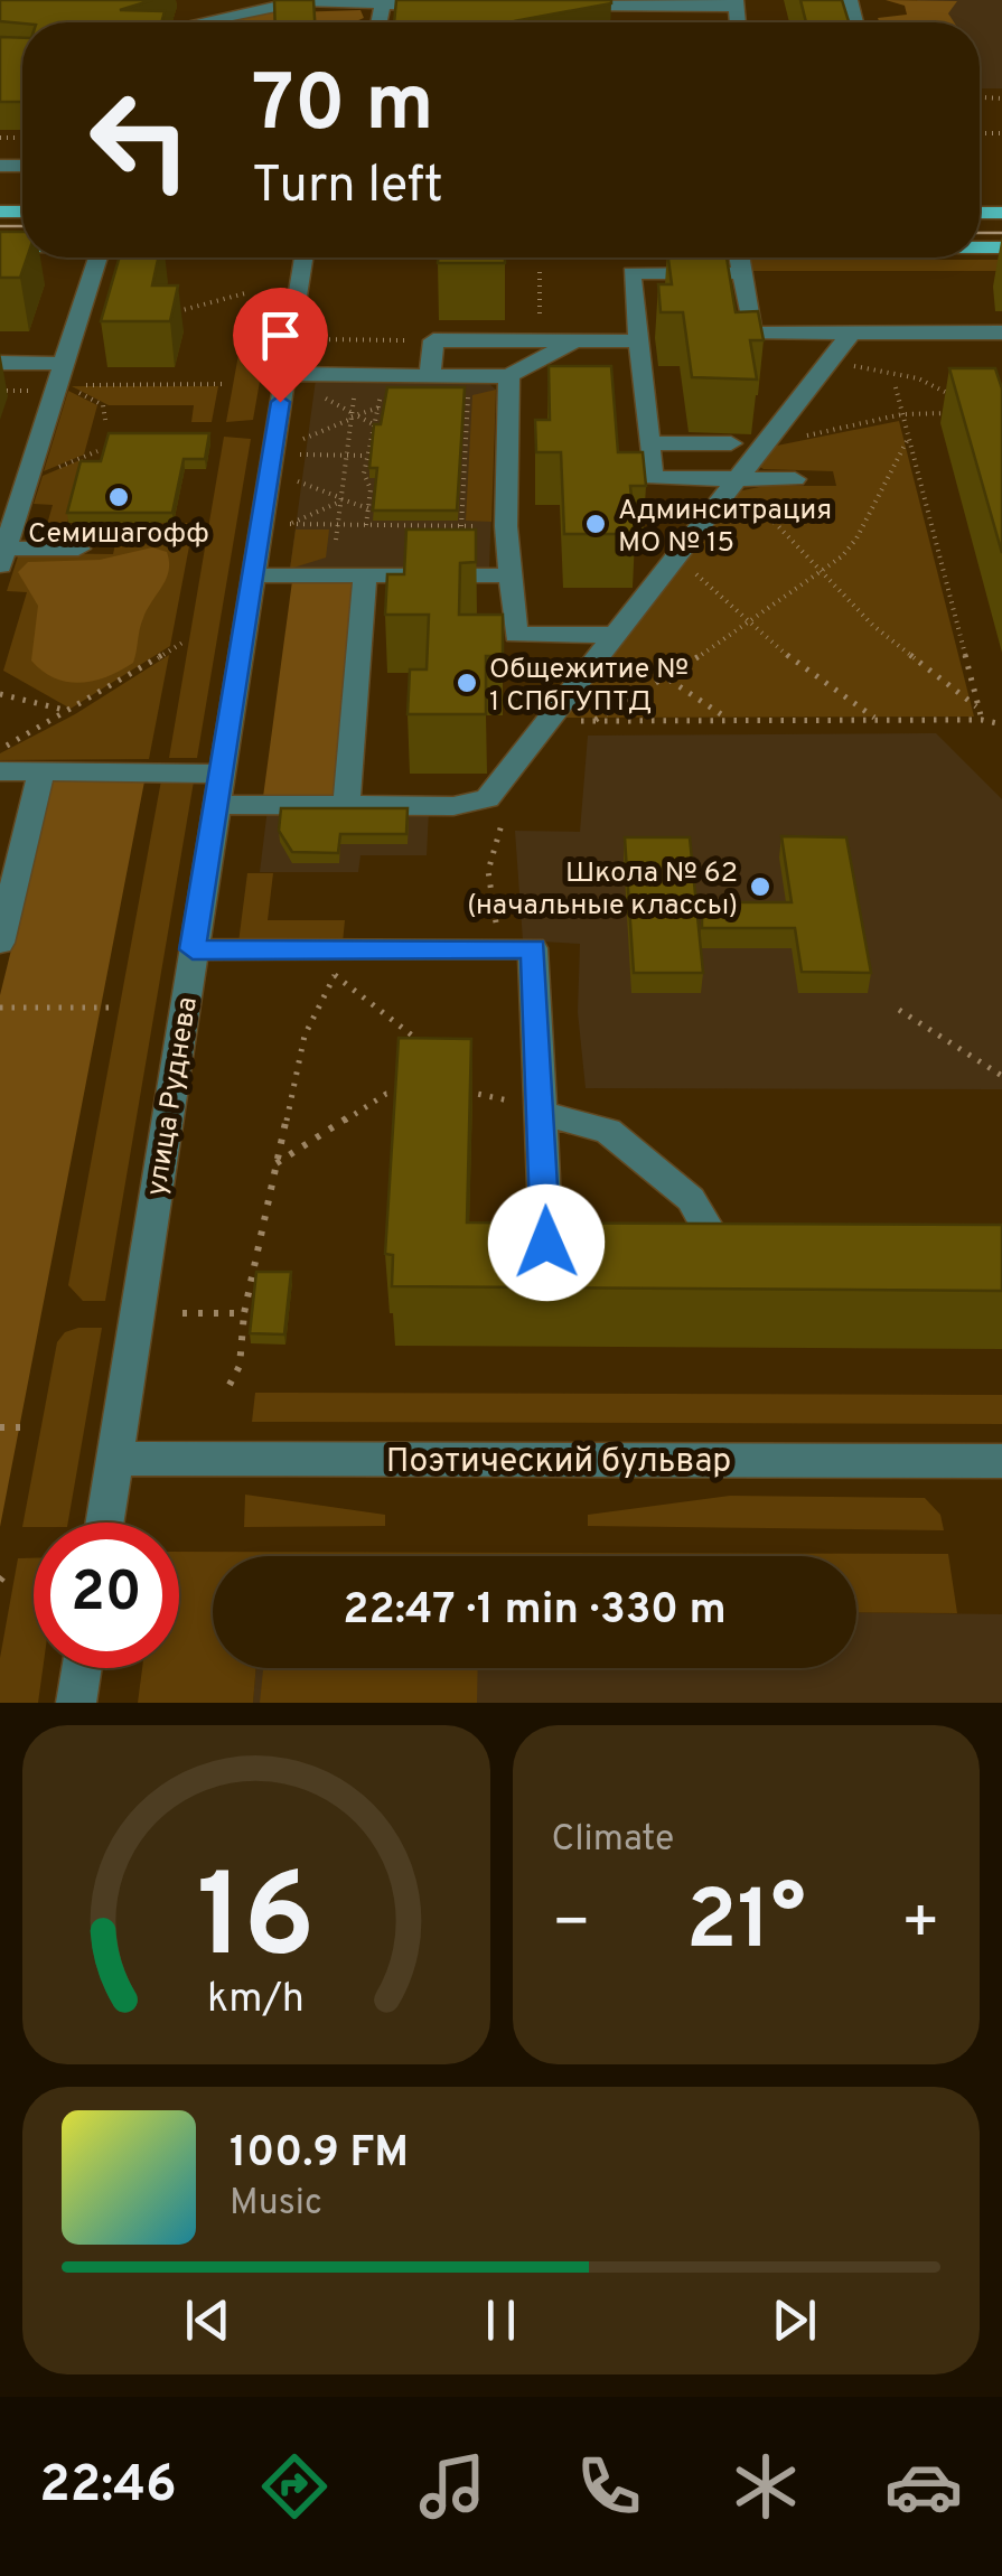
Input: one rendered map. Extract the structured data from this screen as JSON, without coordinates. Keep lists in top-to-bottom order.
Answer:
{
  "streets": {
    "street": ["улица Руднева", "Поэтический бульвар"]
  },
  "crossings": [
    ["улица Руднева", "Поэтический бульвар"]
  ],
  "places": [
    "Семишагофф",
    "Админситрация МО № 15",
    "Общежитие № 1 СПбГУПТД",
    "Школа № 62 (начальные классы)"
  ],
  "page": {
    "turn": ["70 m", "Turn left"],
    "limit": "20",
    "trip": "22:47 · 1 min · 330 m",
    "tile": "Climate",
    "heat": ["−", "21°", "+"],
    "song": ["100.9 FM", "Music"],
    "tabs": "22:46",
    "gauge": ["16", "km/h"]
  }
}
